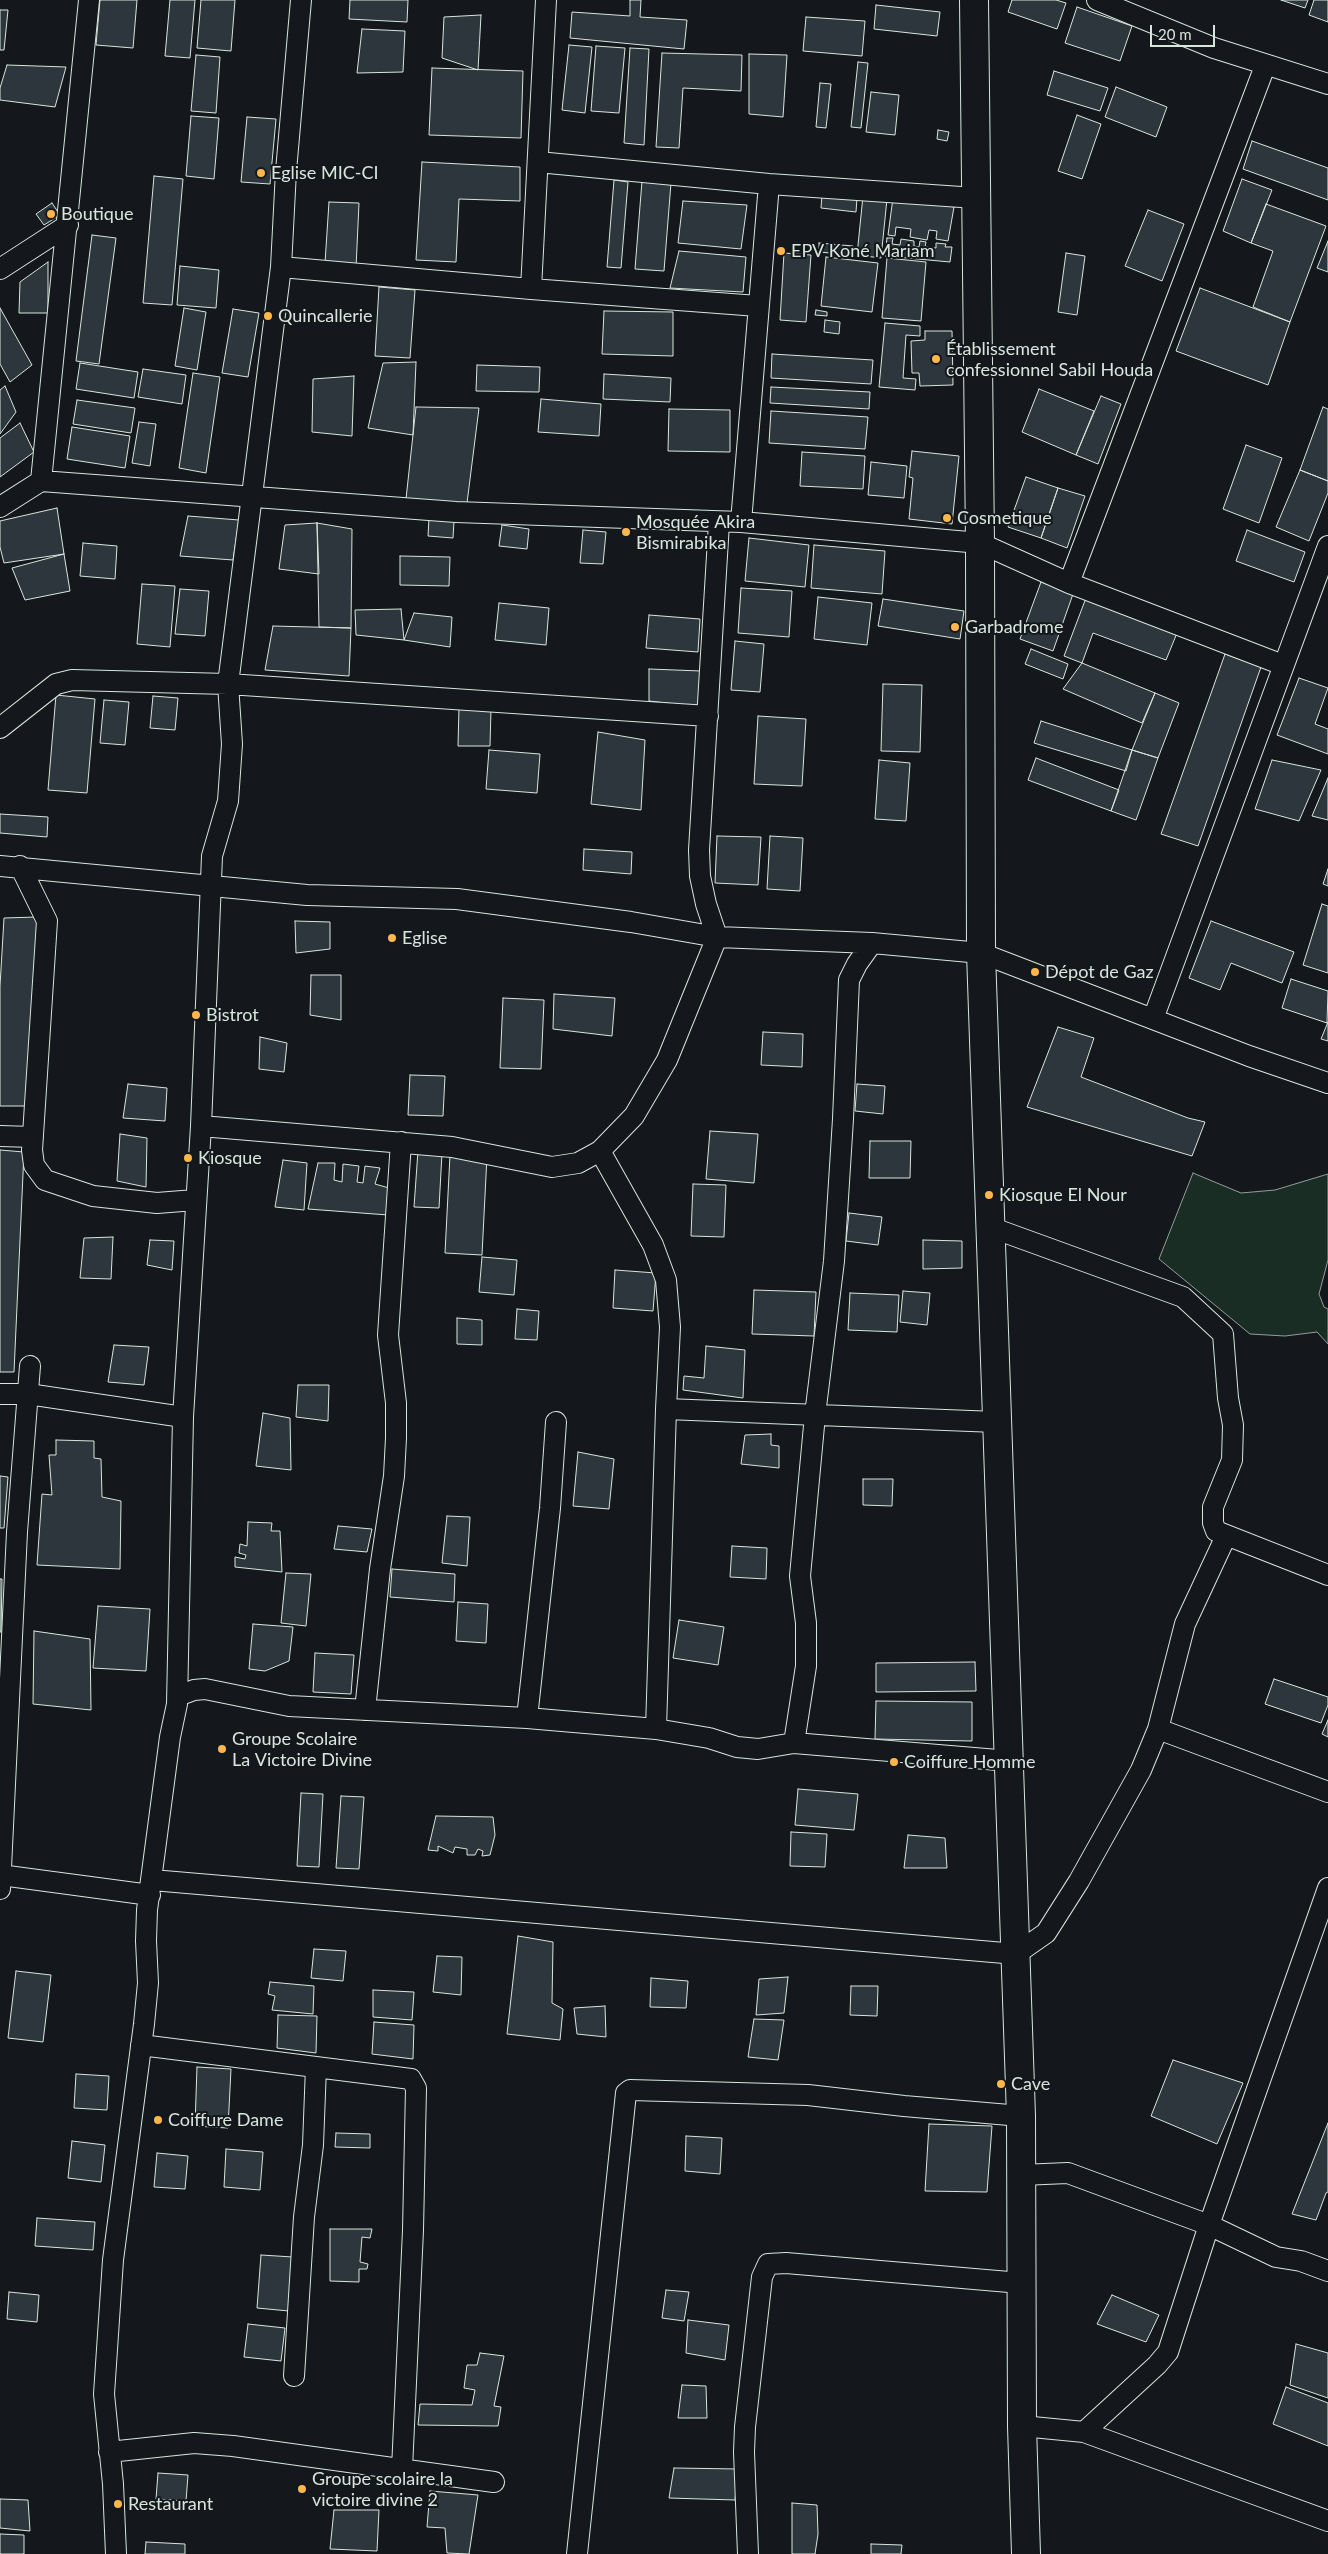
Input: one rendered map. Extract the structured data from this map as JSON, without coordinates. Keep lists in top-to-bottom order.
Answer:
{
  "places": [
    "Eglise MIC-CI",
    "Boutique",
    "EPV Koné Mariam",
    "Quincallerie",
    "Établissement confessionnel Sabil Houda",
    "Cosmetique",
    "Mosquée Akira Bismirabika",
    "Garbadrome",
    "Eglise",
    "Dépot de Gaz",
    "Bistrot",
    "Kiosque",
    "Kiosque El Nour",
    "Groupe Scolaire La Victoire Divine",
    "Coiffure Homme",
    "Cave",
    "Coiffure Dame",
    "Groupe scolaire la victoire divine 2",
    "Restaurant"
  ],
  "scale_bar": "20 m"
}
